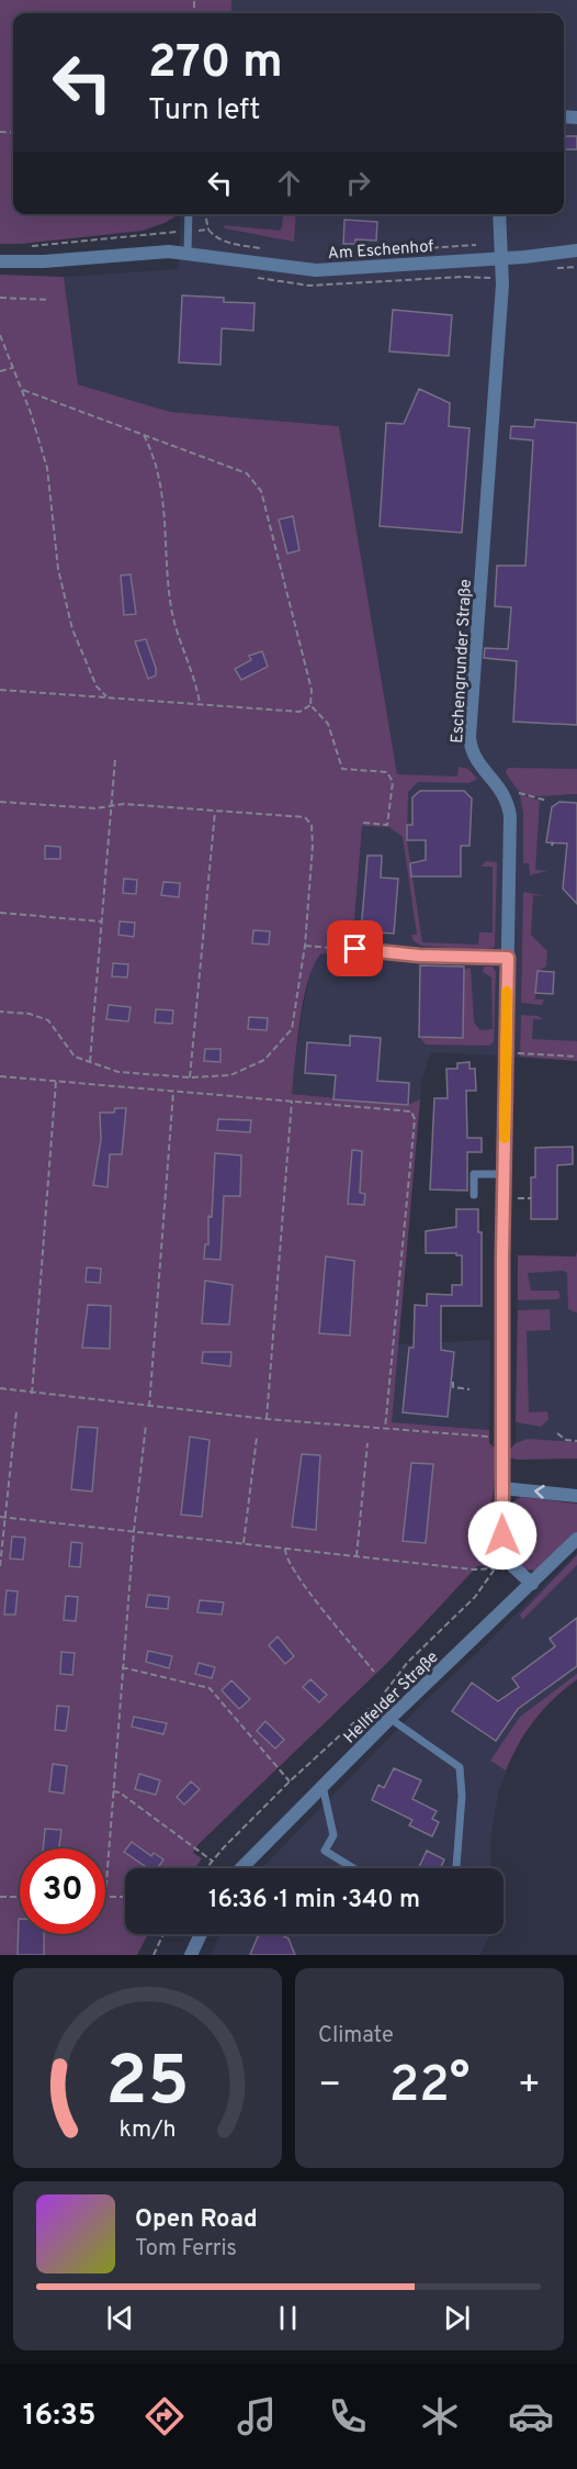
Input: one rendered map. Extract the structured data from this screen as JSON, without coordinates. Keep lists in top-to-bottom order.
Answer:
{
  "streets": {
    "street": ["Am Eschenhof", "Eschengrunder Straße", "Hellfelder Straße"]
  },
  "crossings": [
    ["Am Eschenhof", "Eschengrunder Straße"]
  ],
  "page": {
    "turn": ["270 m", "Turn left"],
    "limit": "30",
    "trip": "16:36 · 1 min · 340 m",
    "tile": "Climate",
    "heat": ["−", "22°", "+"],
    "song": ["Open Road", "Tom Ferris"],
    "tabs": "16:35",
    "gauge": ["25", "km/h"]
  }
}
